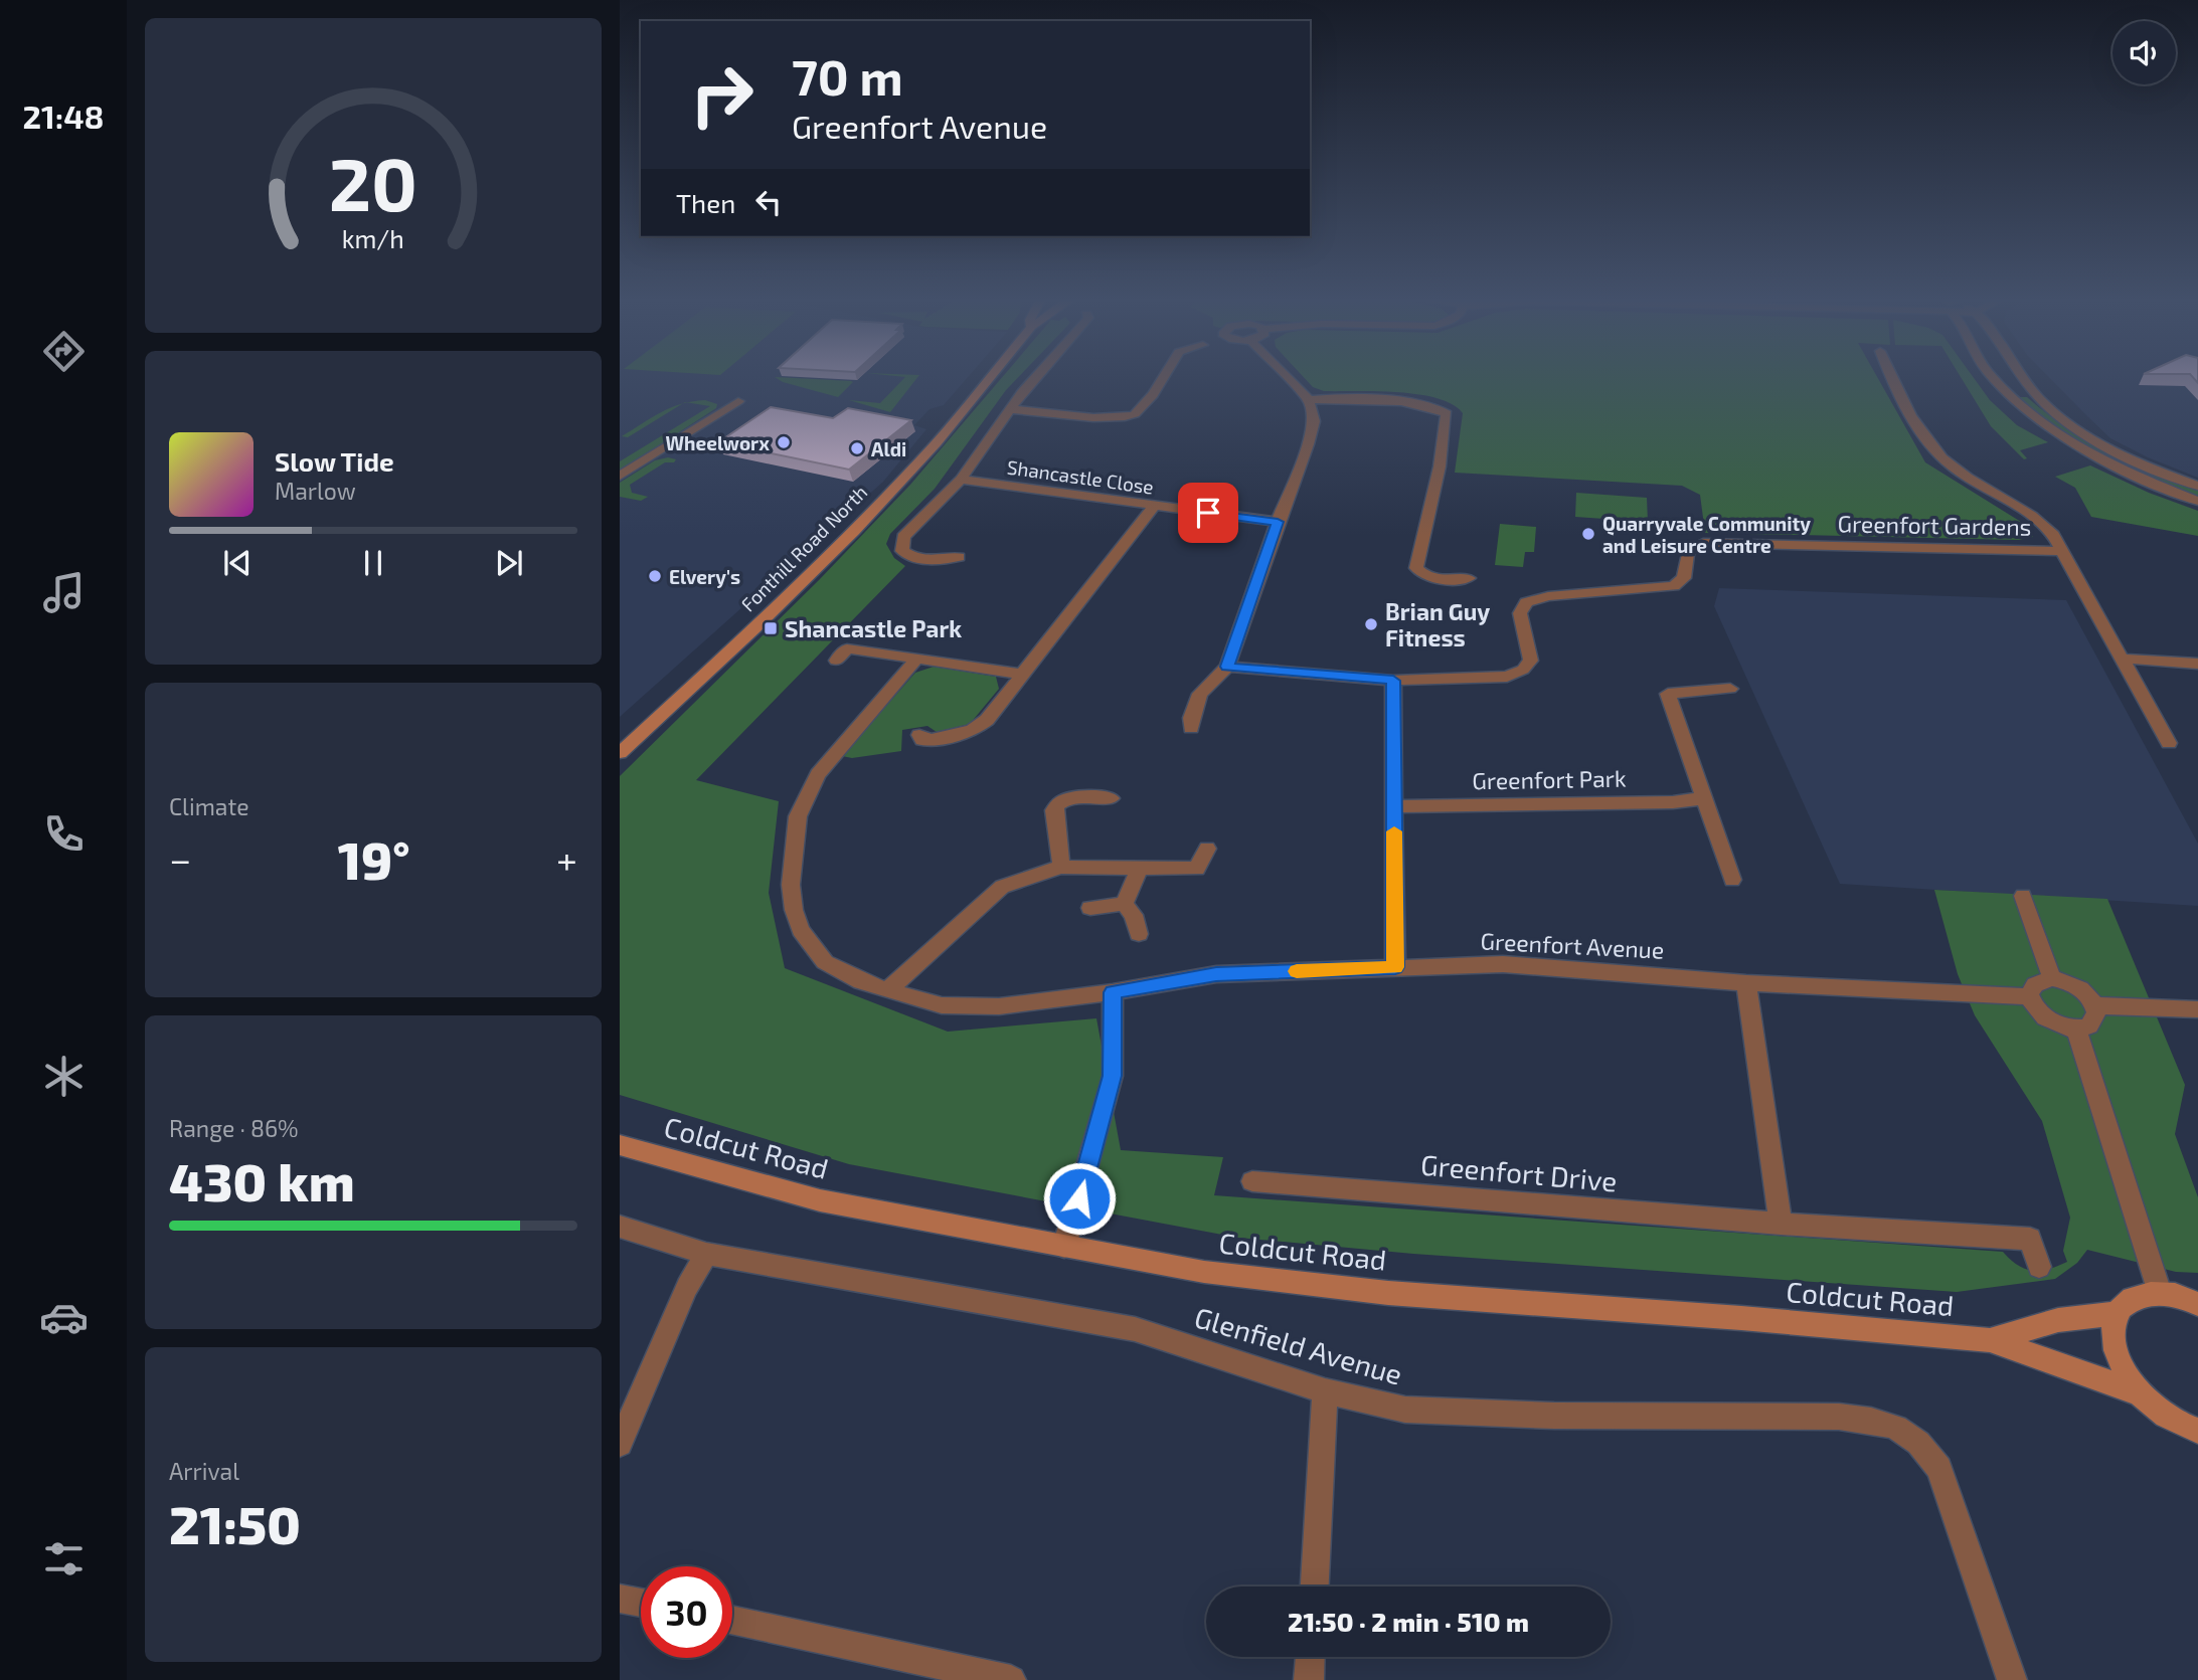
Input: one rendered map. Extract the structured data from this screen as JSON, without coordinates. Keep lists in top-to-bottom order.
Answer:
{
  "streets": {
    "main road": ["Fonthill Road North", "Coldcut Road"],
    "street": [
      "Shancastle Close",
      "Greenfort Gardens",
      "Greenfort Park",
      "Greenfort Avenue",
      "Greenfort Drive",
      "Glenfield Avenue"
    ]
  },
  "places": {
    "other": [
      "Wheelworx",
      "Aldi",
      "Quarryvale Community and Leisure Centre",
      "Elvery's",
      "Brian Guy Fitness"
    ],
    "transit": ["Shancastle Park"]
  },
  "page": {
    "tabs": "21:48",
    "turn": ["70 m", "Greenfort Avenue"],
    "then": "Then",
    "song": ["Slow Tide", "Marlow"],
    "tile": [
      "Climate",
      ["Range · 86%", "430 km"],
      ["Arrival", "21:50"]
    ],
    "heat": ["−", "19°", "+"],
    "limit": "30",
    "trip": "21:50 · 2 min · 510 m",
    "gauge": ["20", "km/h"]
  }
}
